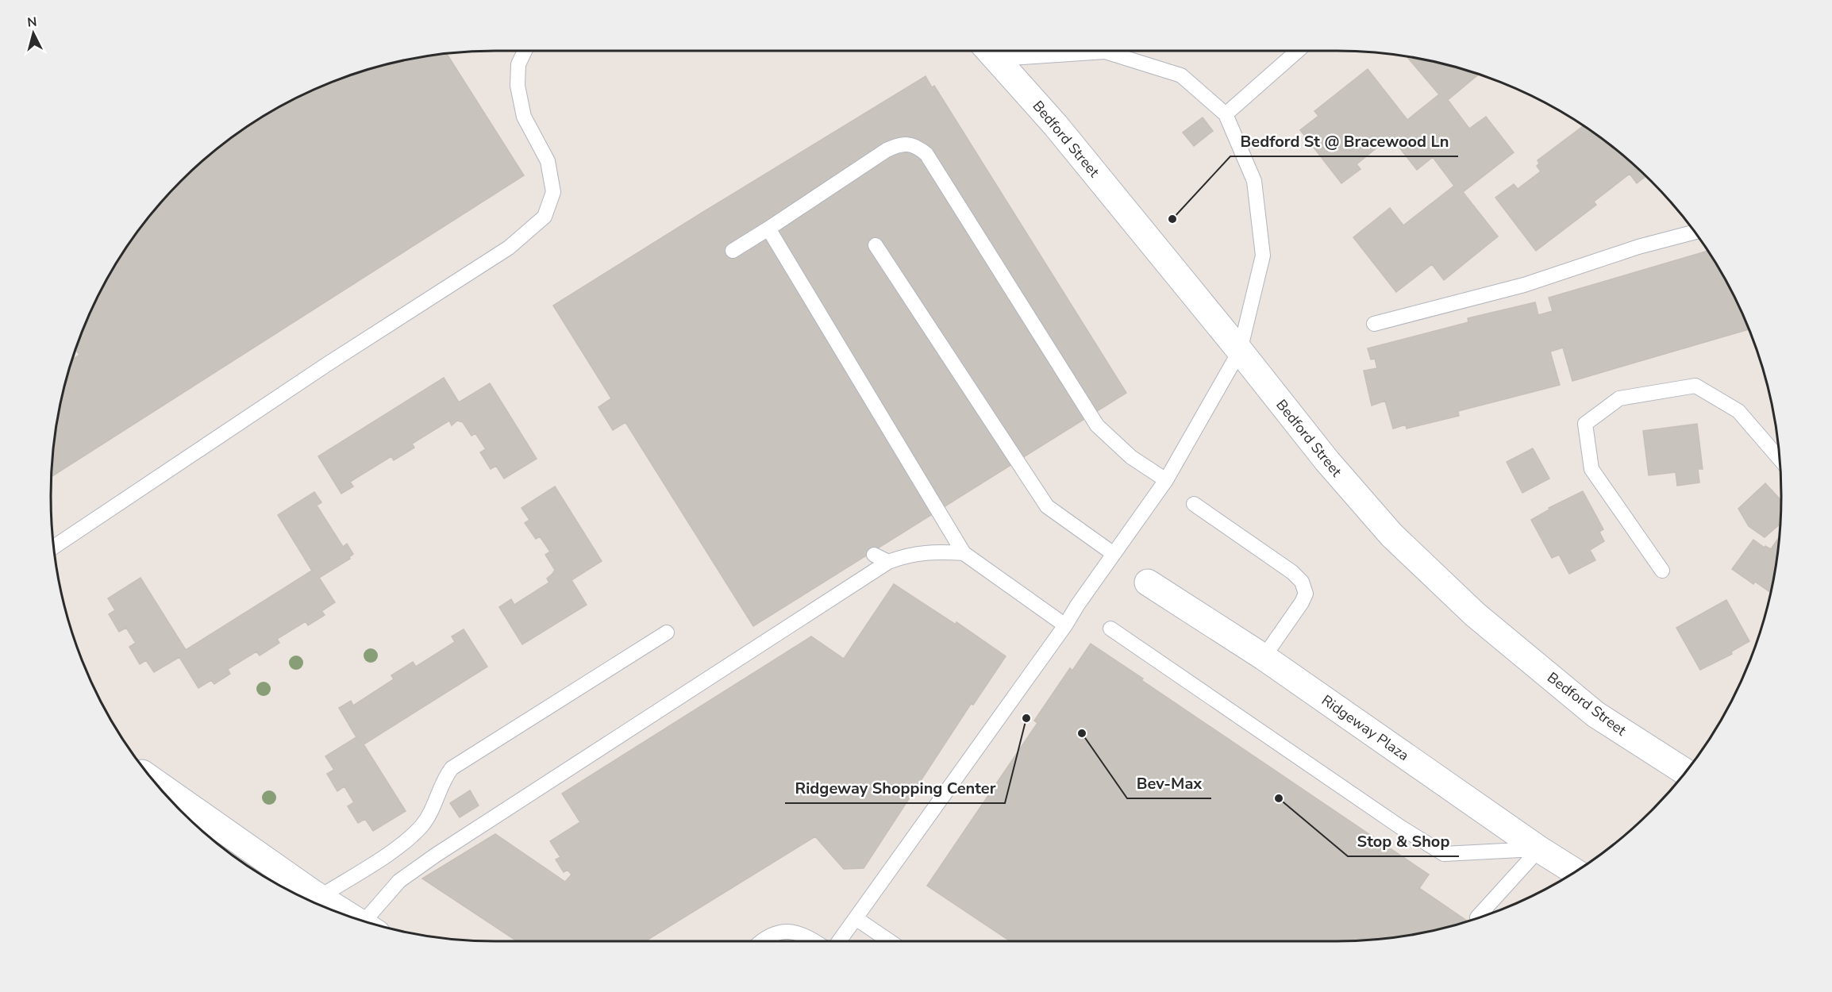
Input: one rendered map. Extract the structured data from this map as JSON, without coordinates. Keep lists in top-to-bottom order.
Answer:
{
  "streets": {
    "main road": ["Bedford Street", "Ridgeway Plaza"]
  },
  "places": [
    "Bedford St @ Bracewood Ln",
    "Ridgeway Shopping Center",
    "Bev-Max",
    "Stop & Shop"
  ],
  "north": "top"
}
